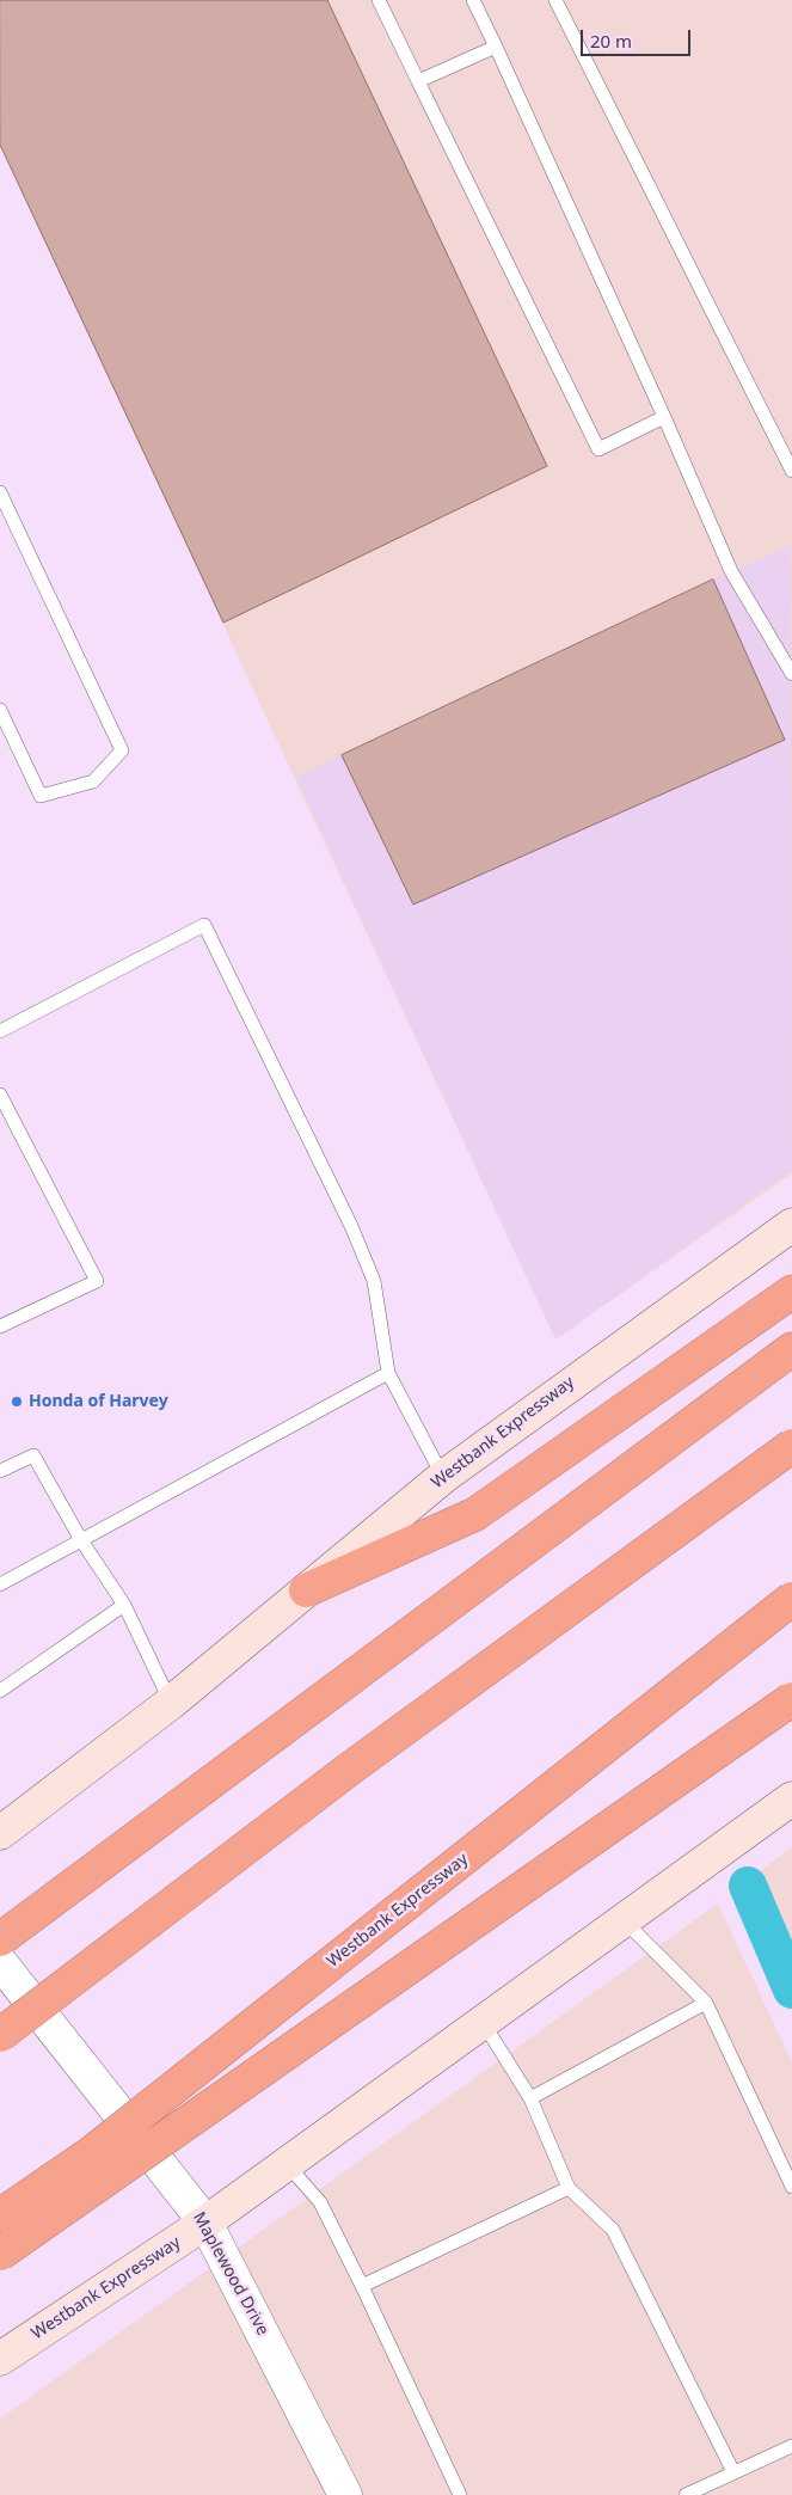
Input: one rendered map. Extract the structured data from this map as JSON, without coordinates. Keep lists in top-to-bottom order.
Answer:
{
  "streets": {
    "highway": ["Westbank Expressway"],
    "street": ["Maplewood Drive"]
  },
  "crossings": [
    ["Westbank Expressway", "Maplewood Drive"]
  ],
  "places": ["Honda of Harvey"],
  "scale_bar": "20 m"
}
